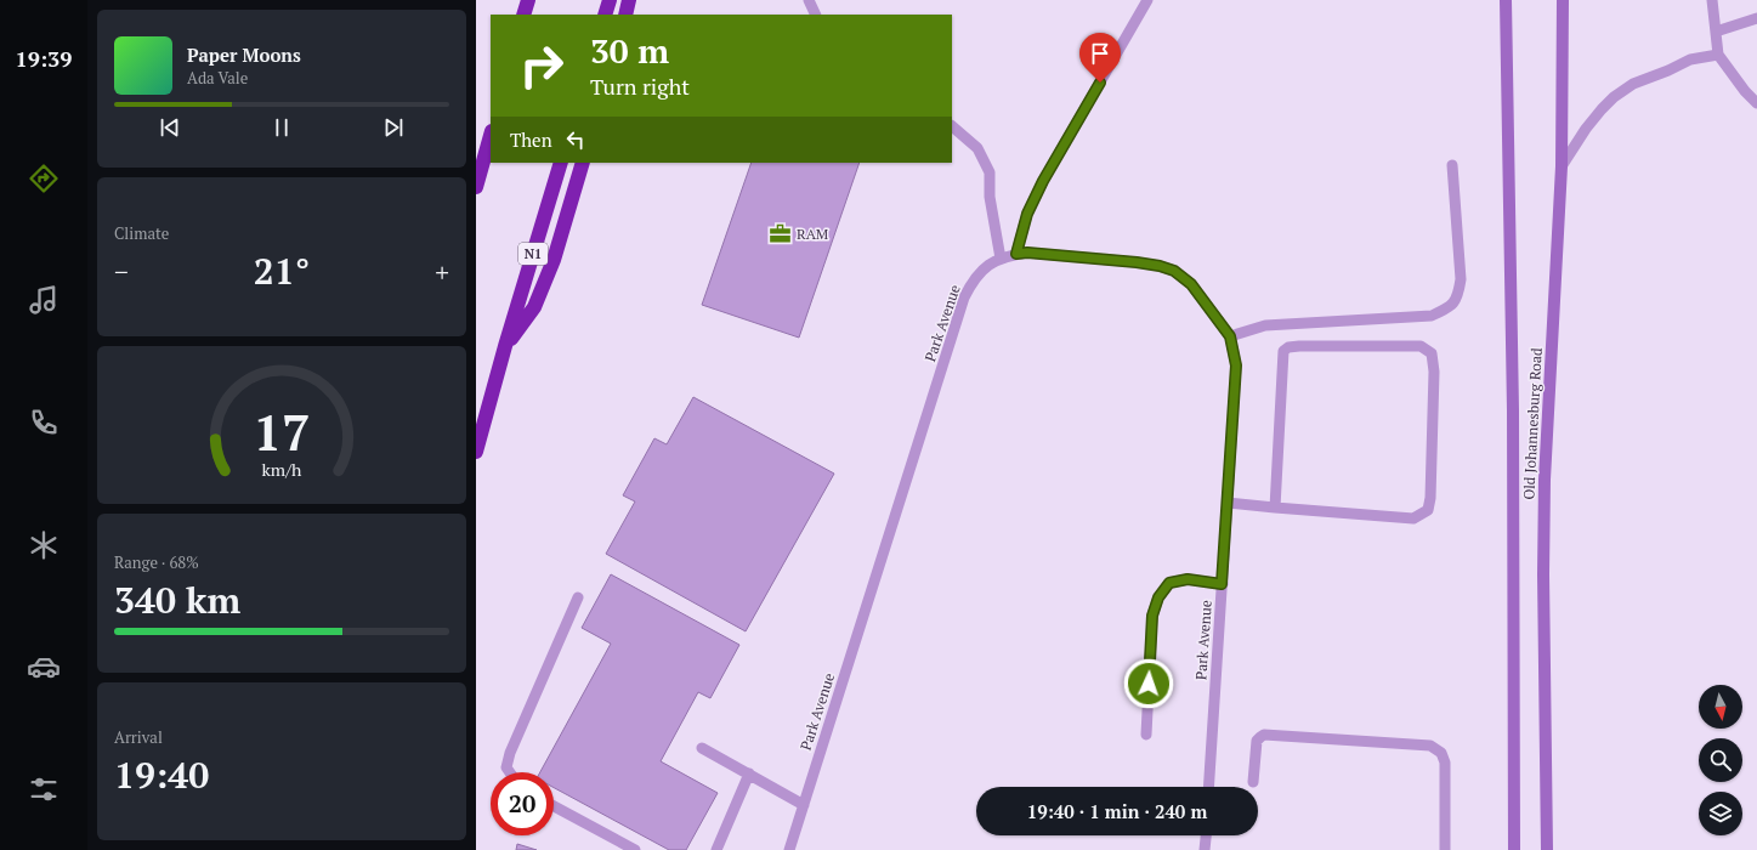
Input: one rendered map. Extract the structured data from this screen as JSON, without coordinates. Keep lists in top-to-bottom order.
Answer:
{
  "streets": {
    "highway": ["N1"],
    "main road": ["Old Johannesburg Road"],
    "lane": ["Park Avenue"]
  },
  "places": {
    "office": ["RAM"]
  },
  "north": "bottom",
  "page": {
    "tabs": "19:39",
    "turn": ["30 m", "Turn right"],
    "song": ["Paper Moons", "Ada Vale"],
    "then": "Then",
    "tile": [
      "Climate",
      ["Range · 68%", "340 km"],
      ["Arrival", "19:40"]
    ],
    "heat": ["−", "21°", "+"],
    "limit": "20",
    "trip": "19:40 · 1 min · 240 m",
    "gauge": ["17", "km/h"]
  }
}
